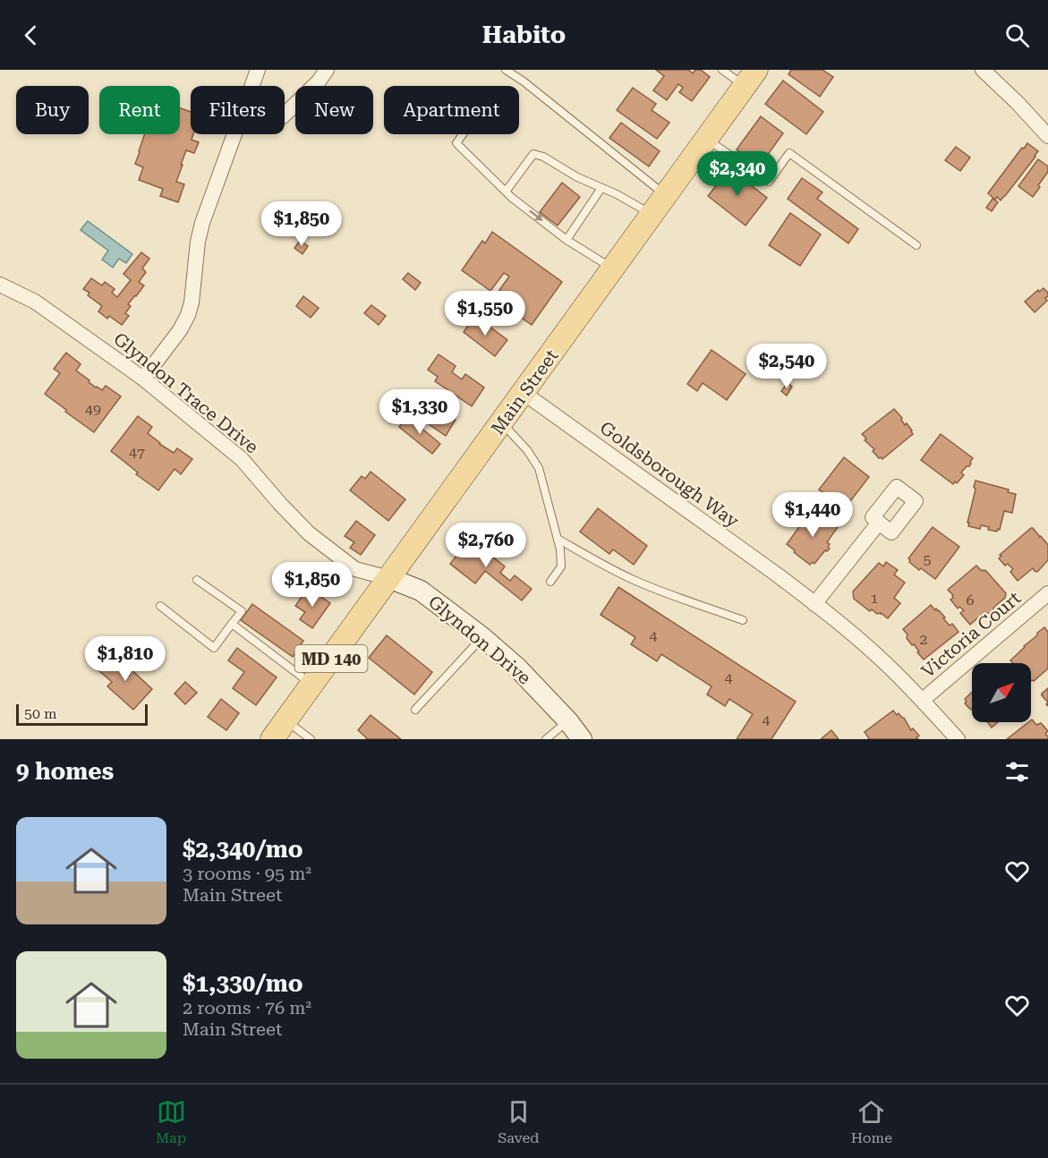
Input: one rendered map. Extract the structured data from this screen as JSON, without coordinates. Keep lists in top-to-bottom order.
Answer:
{
  "streets": {
    "main road": ["Main Street", "MD 140"],
    "street": [
      "Glyndon Trace Drive",
      "Goldsborough Way",
      "Victoria Court",
      "Glyndon Drive"
    ]
  },
  "crossings": [
    ["Main Street", "Glyndon Trace Drive"],
    ["Main Street", "Goldsborough Way"],
    ["Main Street", "Glyndon Drive"],
    ["Glyndon Trace Drive", "Glyndon Drive"],
    ["Goldsborough Way", "Victoria Court"]
  ],
  "house_numbers": [
    "49",
    "47",
    "5",
    "1",
    "6",
    "4",
    "2",
    "4",
    "4"
  ],
  "scale_bar": "50 m",
  "north": "top right",
  "page": {
    "header": "Habito",
    "chip": [
      "Buy",
      "Rent",
      "Filters",
      "New",
      "Apartment"
    ],
    "price": [
      "$2,340",
      "$1,850",
      "$1,550",
      "$2,540",
      "$1,330",
      "$1,440",
      "$2,760",
      "$1,850",
      "$1,810"
    ],
    "scale": "50 m",
    "heading": "9 homes",
    "list": [
      {
        "name": "$2,340/mo",
        "note": "3 rooms · 95 m² · Main Street"
      },
      {
        "name": "$1,330/mo",
        "note": "2 rooms · 76 m² · Main Street"
      }
    ],
    "tabs": ["Map", "Saved", "Home"]
  }
}
